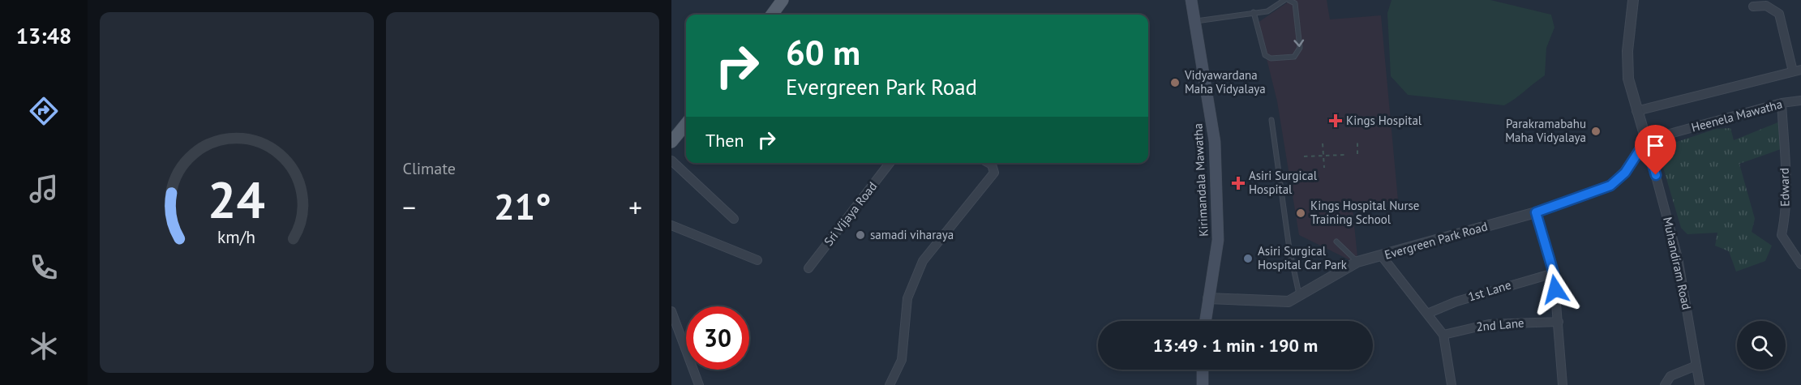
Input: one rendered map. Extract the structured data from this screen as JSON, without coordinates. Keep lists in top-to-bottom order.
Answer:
{
  "streets": {
    "main road": ["Kirimandala Mawatha"],
    "street": [
      "Heenela Mawatha",
      "Edward",
      "Sri Vijaya Road",
      "Evergreen Park Road",
      "Muhandiram Road",
      "1st Lane",
      "2nd Lane"
    ]
  },
  "crossings": [
    ["Heenela Mawatha", "Edward"],
    ["Heenela Mawatha", "Evergreen Park Road"],
    ["Heenela Mawatha", "Muhandiram Road"],
    ["Kirimandala Mawatha", "Evergreen Park Road"],
    ["Evergreen Park Road", "Muhandiram Road"]
  ],
  "places": {
    "other": [
      "Vidyawardana Maha Vidyalaya",
      "Parakramabahu Maha Vidyalaya",
      "Kings Hospital Nurse Training School",
      "samadi viharaya",
      "Asiri Surgical Hospital Car Park"
    ],
    "health": ["Kings Hospital", "Asiri Surgical Hospital"]
  },
  "page": {
    "tabs": "13:48",
    "tile": "Climate",
    "turn": ["60 m", "Evergreen Park Road"],
    "then": "Then",
    "heat": ["−", "21°", "+"],
    "limit": "30",
    "trip": "13:49 · 1 min · 190 m",
    "gauge": ["24", "km/h"]
  }
}
